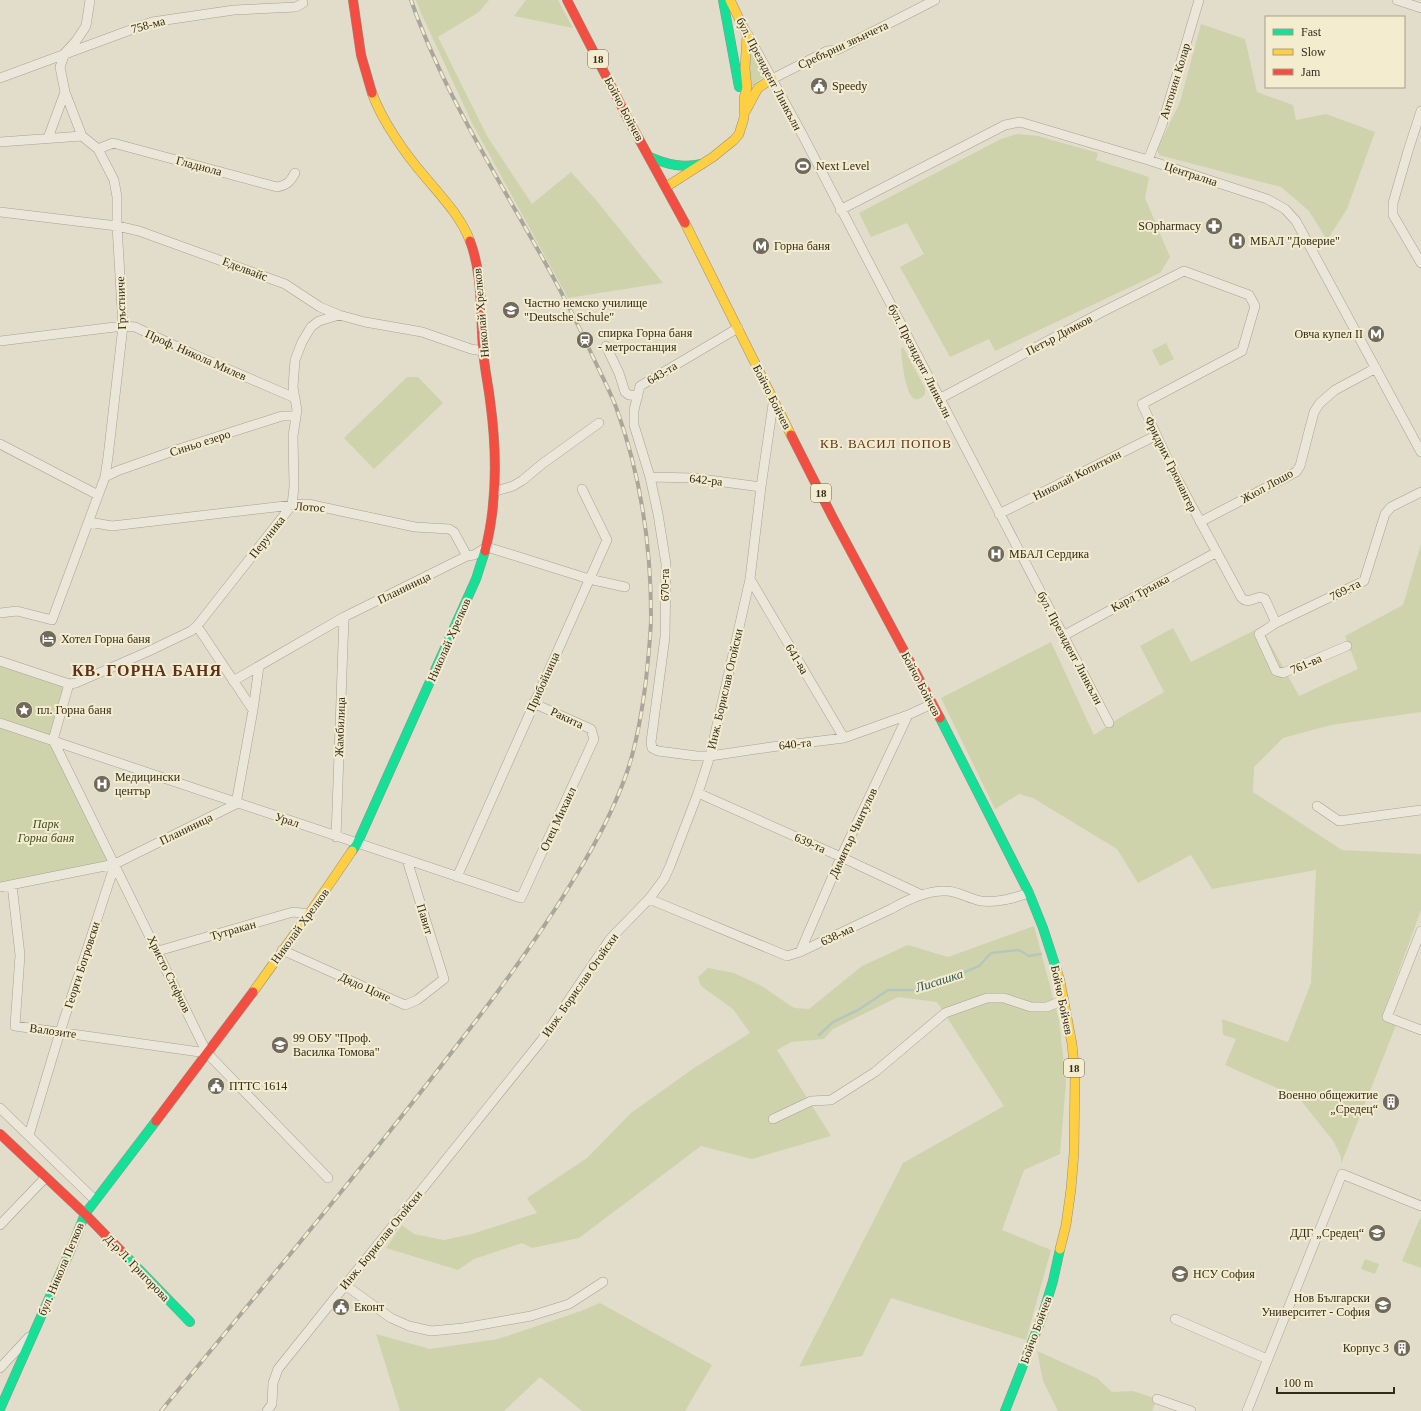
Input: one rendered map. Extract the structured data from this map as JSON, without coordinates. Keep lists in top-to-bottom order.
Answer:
{
  "streets": {
    "main road": [
      "18",
      "бул. Президент Линкълн",
      "Бойчо Бойчев",
      "Николай Хрелков",
      "Д-р Л. Григорова",
      "бул. Никола Петков"
    ],
    "street": [
      "758-ма",
      "Сребърни звънчета",
      "Антонин Колар",
      "Гладиола",
      "Централна",
      "Еделвайс",
      "Гръстниче",
      "Петър Димков",
      "Проф. Никола Милев",
      "643-та",
      "Синьо езеро",
      "Фридрих Грюнангер",
      "Николай Копиткин",
      "642-ра",
      "Жюл Лошо",
      "Лотос",
      "Перуника",
      "670-та",
      "Планиница",
      "769-та",
      "Карл Трънка",
      "641-ва",
      "761-ва",
      "Прибойница",
      "Инж. Борислав Огойски",
      "Ракита",
      "Жамбилица",
      "640-та",
      "Отец Михаил",
      "Урал",
      "Димитър Чинтулов",
      "639-та",
      "Павит",
      "Тутракан",
      "638-ма",
      "Георги Богровски",
      "Христо Стефчов",
      "Дядо Цоне",
      "Валозите"
    ]
  },
  "crossings": [
    ["758-ма", "Гръстниче"],
    ["Сребърни звънчета", "бул. Президент Линкълн"],
    ["бул. Президент Линкълн", "Централна"],
    ["бул. Президент Линкълн", "Петър Димков"],
    ["бул. Президент Линкълн", "Николай Копиткин"],
    ["бул. Президент Линкълн", "Карл Трънка"],
    ["Антонин Колар", "Централна"],
    ["Бойчо Бойчев", "643-та"],
    ["Бойчо Бойчев", "Инж. Борислав Огойски"],
    ["Бойчо Бойчев", "640-та"],
    ["Бойчо Бойчев", "638-ма"],
    ["Гладиола", "Гръстниче"],
    ["Централна", "Жюл Лошо"],
    ["Еделвайс", "Гръстниче"],
    ["Еделвайс", "Николай Хрелков"],
    ["Еделвайс", "Перуника"],
    ["Гръстниче", "Проф. Никола Милев"],
    ["Гръстниче", "Синьо езеро"],
    ["Гръстниче", "Лотос"],
    ["Николай Хрелков", "Планиница"],
    ["Николай Хрелков", "Урал"],
    ["Николай Хрелков", "Тутракан"],
    ["Николай Хрелков", "Христо Стефчов"],
    ["Николай Хрелков", "Дядо Цоне"],
    ["Николай Хрелков", "Валозите"],
    ["Николай Хрелков", "Д-р Л. Григорова"],
    ["Николай Хрелков", "бул. Никола Петков"],
    ["Петър Димков", "Фридрих Грюнангер"],
    ["Проф. Никола Милев", "Перуника"],
    ["643-та", "670-та"],
    ["Синьо езеро", "Перуника"],
    ["Фридрих Грюнангер", "Николай Копиткин"],
    ["Фридрих Грюнангер", "Жюл Лошо"],
    ["Фридрих Грюнангер", "769-та"],
    ["Фридрих Грюнангер", "Карл Трънка"],
    ["Фридрих Грюнангер", "761-ва"],
    ["642-ра", "670-та"],
    ["642-ра", "Инж. Борислав Огойски"],
    ["Лотос", "Перуника"],
    ["Лотос", "Планиница"],
    ["670-та", "640-та"],
    ["Планиница", "Жамбилица"],
    ["Планиница", "Урал"],
    ["Планиница", "Георги Богровски"],
    ["Планиница", "Христо Стефчов"],
    ["Планиница", "Валозите"],
    ["769-та", "761-ва"],
    ["641-ва", "Инж. Борислав Огойски"],
    ["641-ва", "640-та"],
    ["Прибойница", "Ракита"],
    ["Прибойница", "Урал"],
    ["Инж. Борислав Огойски", "640-та"],
    ["Инж. Борислав Огойски", "639-та"],
    ["Инж. Борислав Огойски", "638-ма"],
    ["Ракита", "Отец Михаил"],
    ["Жамбилица", "Урал"],
    ["640-та", "Димитър Чинтулов"],
    ["Отец Михаил", "Урал"],
    ["Урал", "Павит"],
    ["Урал", "Христо Стефчов"],
    ["Димитър Чинтулов", "639-та"],
    ["Димитър Чинтулов", "638-ма"],
    ["639-та", "638-ма"],
    ["Павит", "Дядо Цоне"],
    ["Тутракан", "Христо Стефчов"],
    ["Георги Богровски", "Христо Стефчов"],
    ["Георги Богровски", "Валозите"],
    ["Христо Стефчов", "Валозите"],
    ["Д-р Л. Григорова", "бул. Никола Петков"]
  ],
  "districts": ["КВ. ВАСИЛ ПОПОВ", "КВ. ГОРНА БАНЯ"],
  "water": ["Лисашка"],
  "parks": ["Парк Горна баня"],
  "places": {
    "public building": ["Speedy", "ПТТС 1614", "Еконт"],
    "sports": ["Next Level"],
    "pharmacy": ["SOpharmacy"],
    "hospital": ["МБАЛ \"Доверие\"", "МБАЛ Сердика", "Медицински център"],
    "metro station": ["Горна баня", "Овча купел II"],
    "school or university": [
      "Частно немско училище \"Deutsche Schule\"",
      "99 ОБУ \"Проф. Василка Томова\"",
      "ДДГ „Средец“",
      "НСУ София",
      "Нов Български Университет - София"
    ],
    "station": ["спирка Горна баня - метростанция"],
    "hotel": ["Хотел Горна баня"],
    "place": ["пл. Горна баня"],
    "building": ["Военно общежитие „Средец“", "Корпус 3"]
  },
  "legend": ["Fast", "Slow", "Jam"],
  "scale_bar": "100 m"
}
